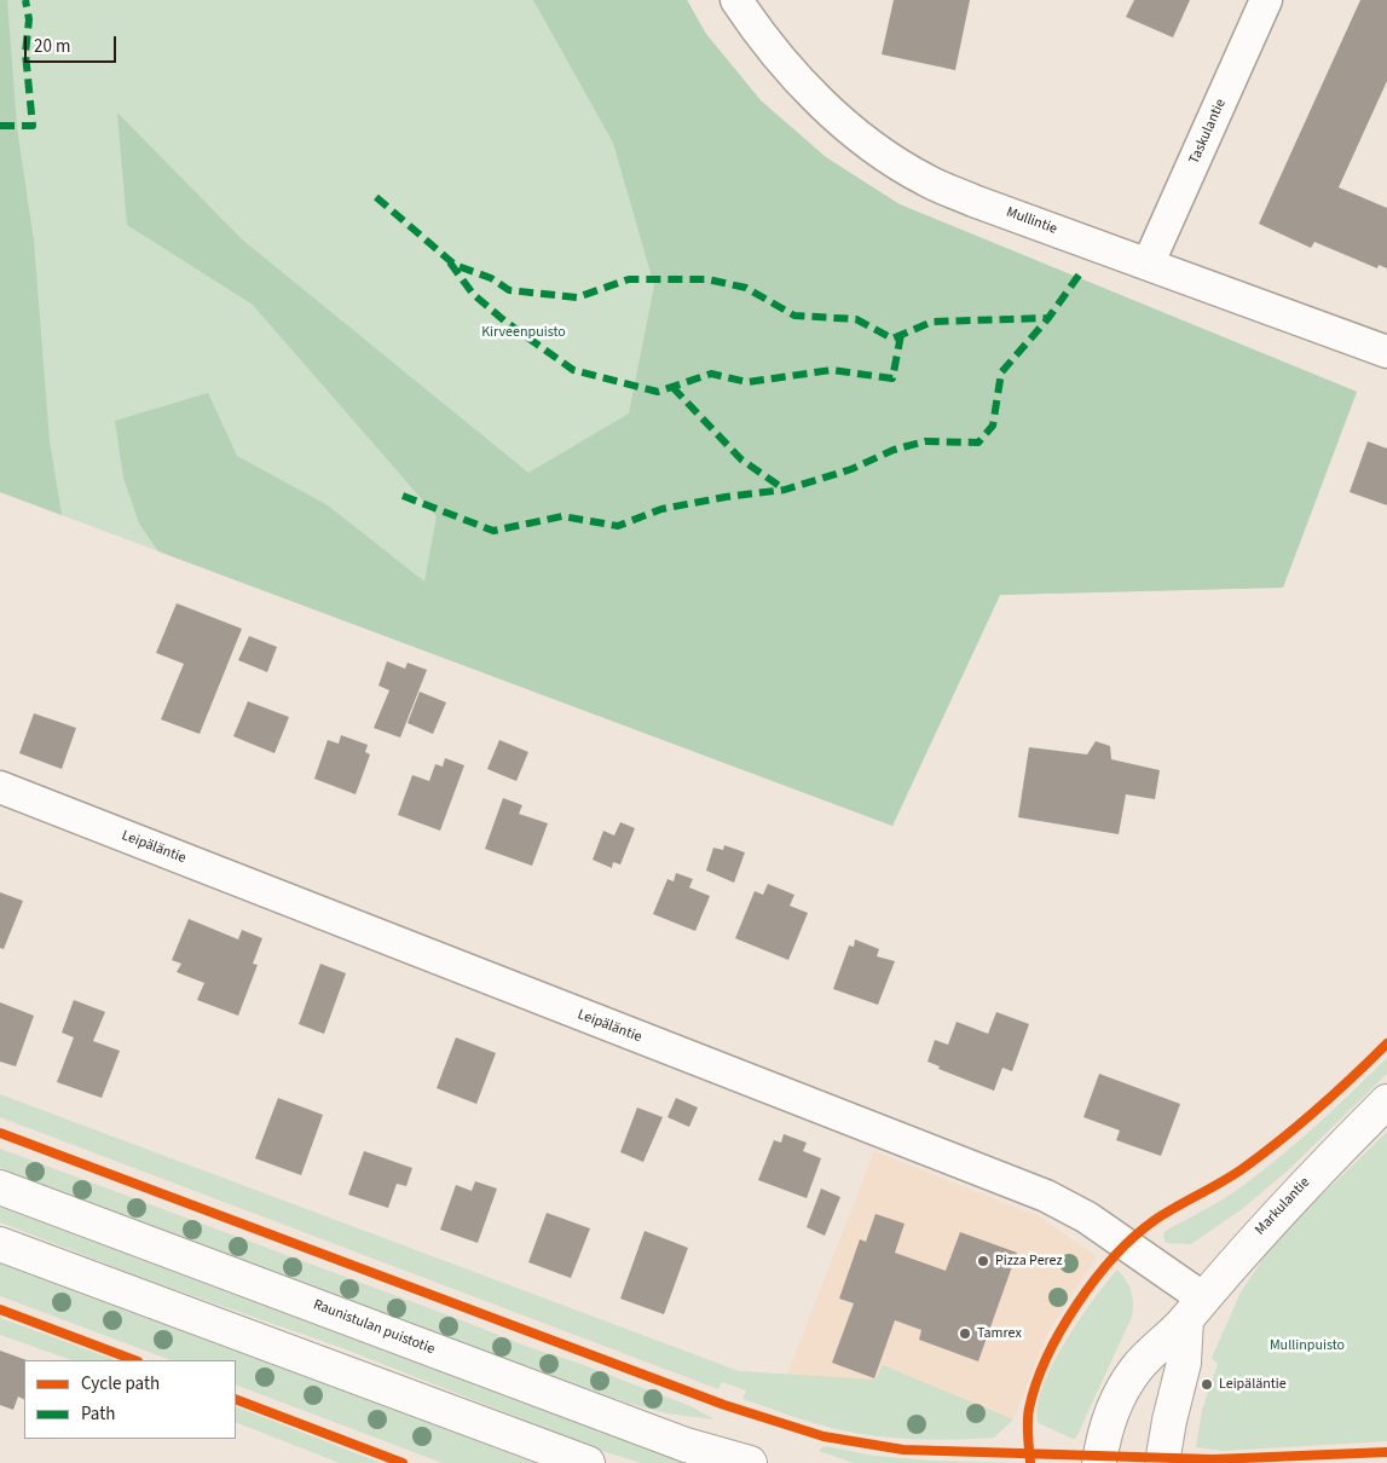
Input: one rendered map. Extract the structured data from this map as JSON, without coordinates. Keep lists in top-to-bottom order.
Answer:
{
  "streets": {
    "main road": ["Markulantie", "Raunistulan puistotie"],
    "street": ["Taskulantie", "Mullintie", "Leipäläntie"]
  },
  "crossings": [
    ["Taskulantie", "Mullintie"],
    ["Leipäläntie", "Markulantie"]
  ],
  "parks": ["Kirveenpuisto", "Mullinpuisto"],
  "places": ["Pizza Perez", "Tamrex", "Leipäläntie"],
  "legend": ["Cycle path", "Path"],
  "scale_bar": "20 m"
}
